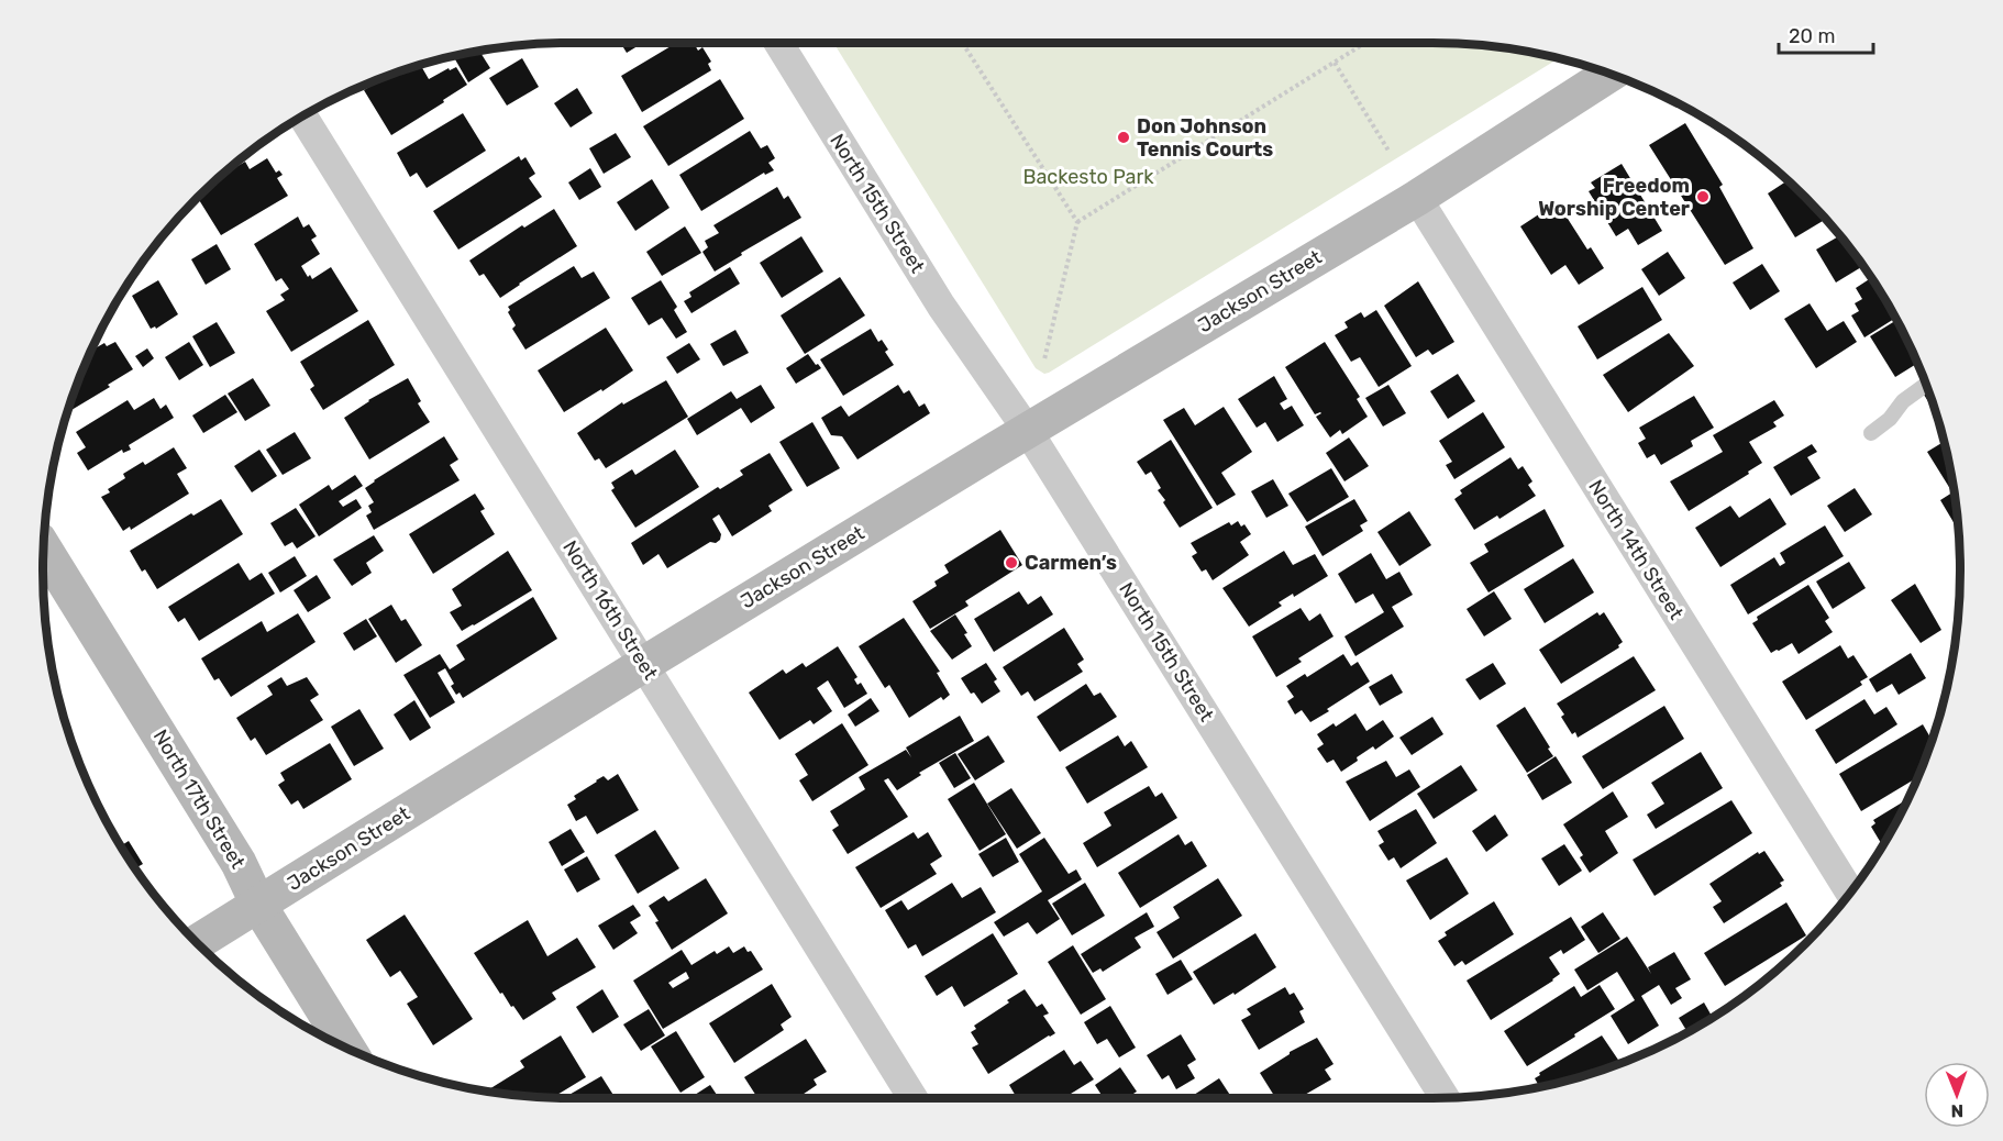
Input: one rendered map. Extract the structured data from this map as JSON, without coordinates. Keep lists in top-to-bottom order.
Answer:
{
  "streets": {
    "street": [
      "North 15th Street",
      "Jackson Street",
      "North 14th Street",
      "North 16th Street",
      "North 17th Street"
    ]
  },
  "crossings": [
    ["North 15th Street", "Jackson Street"],
    ["Jackson Street", "North 14th Street"],
    ["Jackson Street", "North 16th Street"],
    ["Jackson Street", "North 17th Street"]
  ],
  "parks": ["Backesto Park"],
  "places": ["Don Johnson Tennis Courts", "Freedom Worship Center", "Carmen’s"],
  "scale_bar": "20 m",
  "north": "bottom"
}
